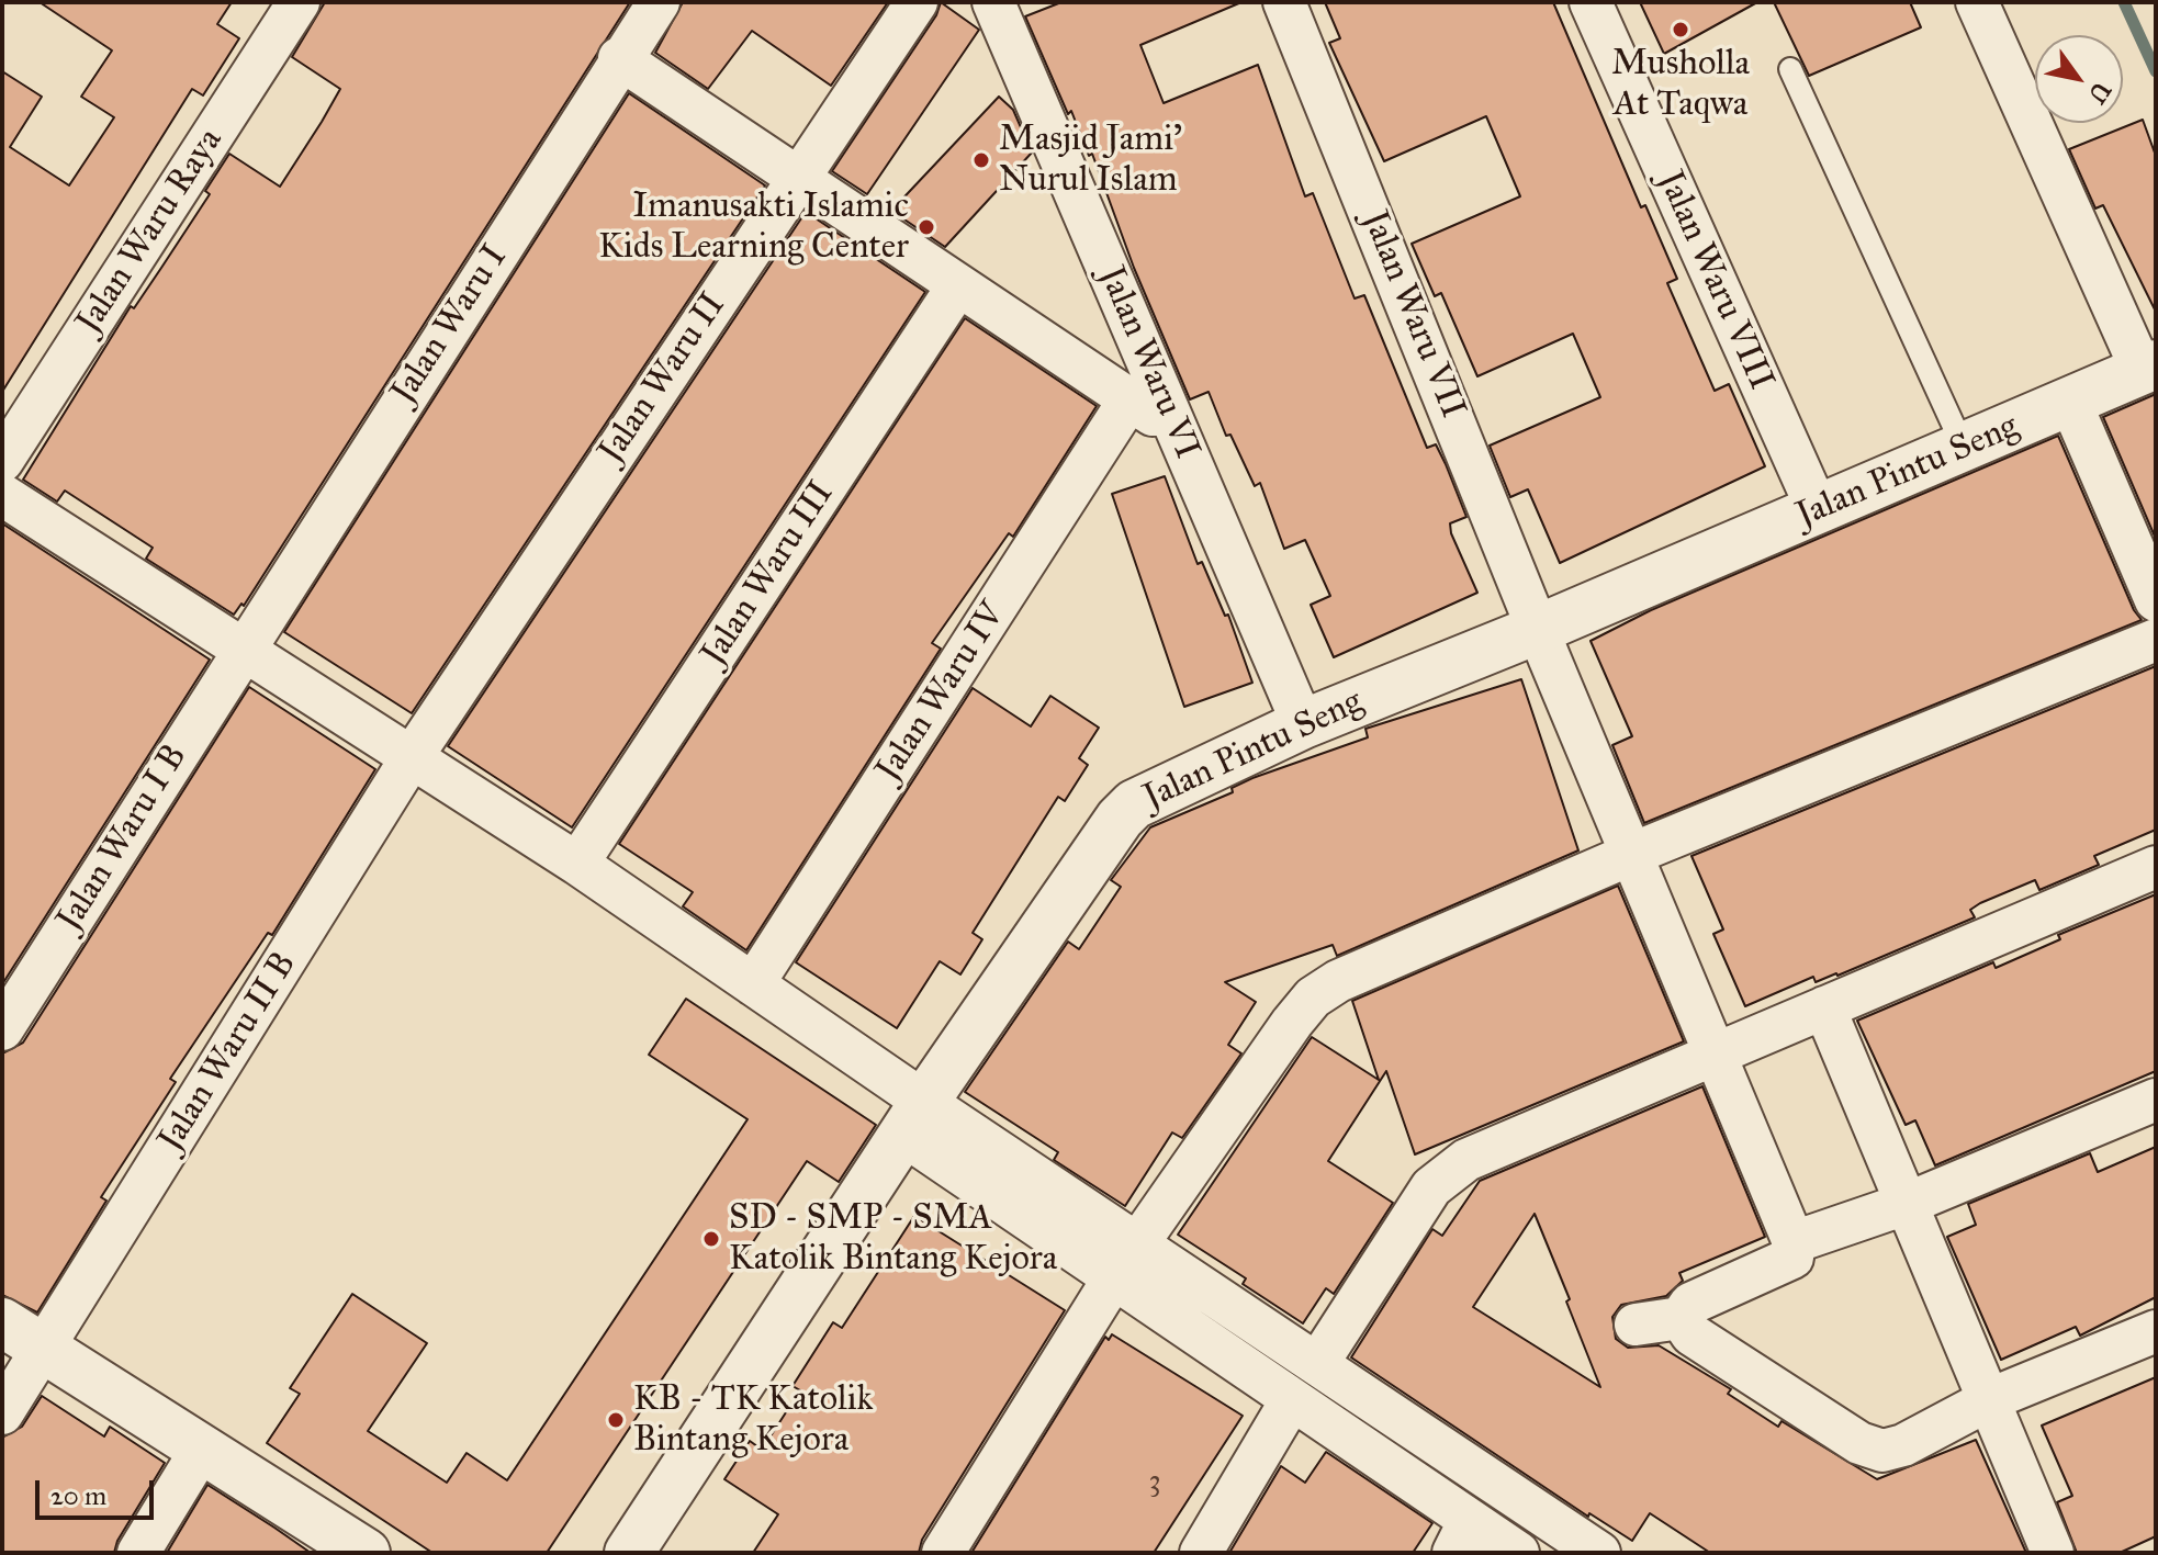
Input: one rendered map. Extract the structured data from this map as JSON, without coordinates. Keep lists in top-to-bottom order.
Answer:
{
  "streets": {
    "street": [
      "Jalan Waru Raya",
      "Jalan Waru VIII",
      "Jalan Waru VII",
      "Jalan Waru I",
      "Jalan Waru VI",
      "Jalan Waru II",
      "Jalan Pintu Seng",
      "Jalan Waru III",
      "Jalan Waru IV",
      "Jalan Waru I B",
      "Jalan Waru II B"
    ]
  },
  "crossings": [
    ["Jalan Waru VIII", "Jalan Pintu Seng"],
    ["Jalan Waru VII", "Jalan Pintu Seng"],
    ["Jalan Waru I", "Jalan Waru I B"],
    ["Jalan Waru VI", "Jalan Pintu Seng"],
    ["Jalan Waru II", "Jalan Waru II B"]
  ],
  "places": [
    "Musholla At Taqwa",
    "Masjid Jami' Nurul Islam",
    "Imanusakti Islamic Kids Learning Center",
    "SD - SMP - SMA Katolik Bintang Kejora",
    "KB - TK Katolik Bintang Kejora"
  ],
  "house_numbers": ["3"],
  "scale_bar": "20 m",
  "north": "bottom right"
}
